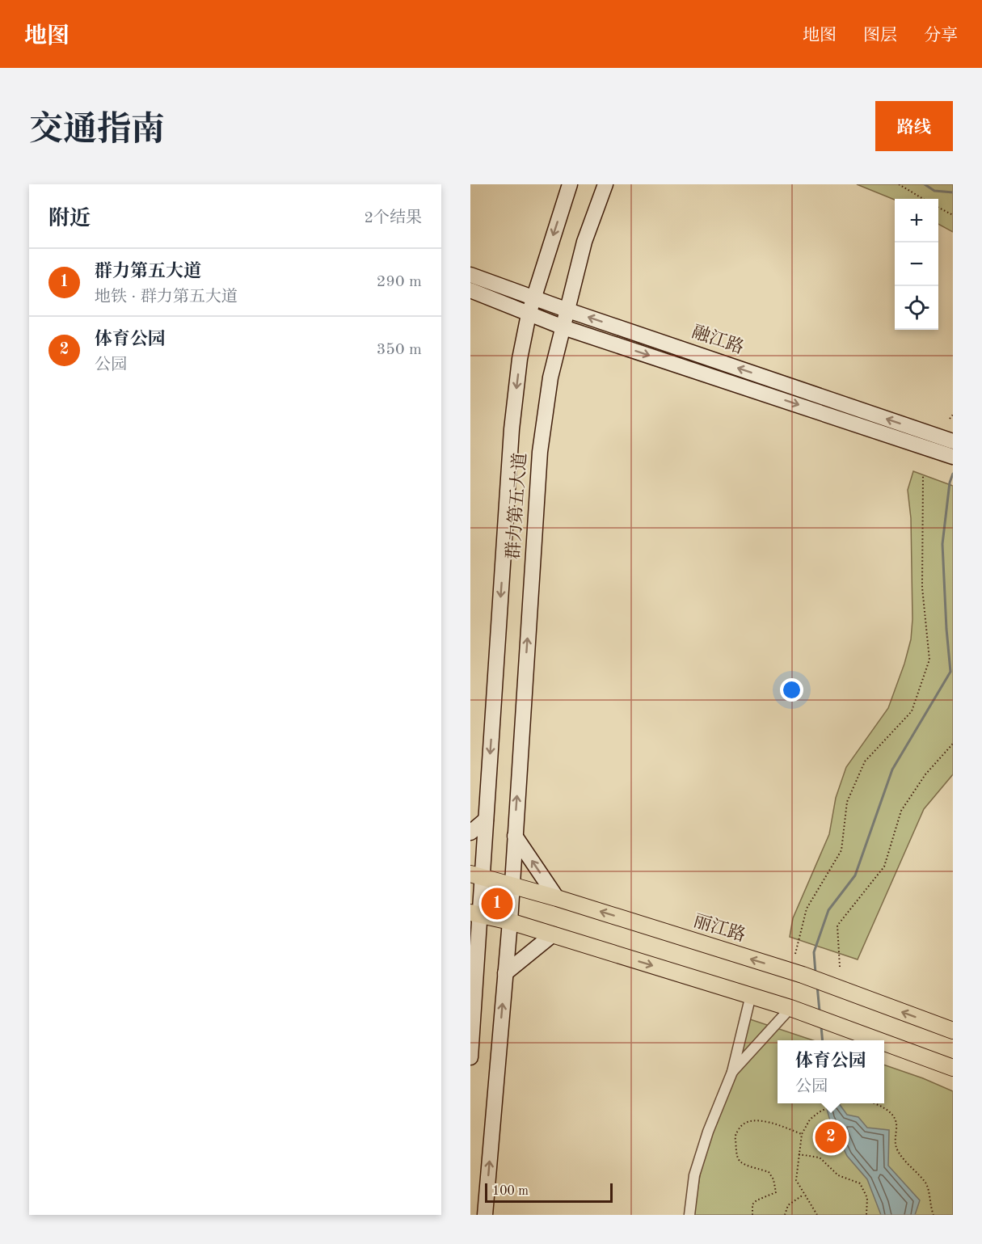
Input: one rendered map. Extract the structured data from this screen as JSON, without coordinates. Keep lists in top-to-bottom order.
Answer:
{
  "streets": {
    "main road": ["融江路", "群力第五大道", "丽江路"]
  },
  "crossings": [
    ["融江路", "群力第五大道"],
    ["群力第五大道", "丽江路"]
  ],
  "scale_bar": "100 m",
  "page": {
    "header": "地图",
    "nav": ["地图", "图层", "分享"],
    "title": "交通指南",
    "buttons": "路线",
    "heading": ["附近", "2个结果"],
    "map_buttons": ["+", "−"],
    "list": [
      {
        "mark": "1",
        "name": "群力第五大道",
        "note": "地铁 · 群力第五大道",
        "value": "290 m"
      },
      {
        "mark": "2",
        "name": "体育公园",
        "note": "公园",
        "value": "350 m"
      }
    ],
    "pins": ["1", "2"],
    "popup": ["体育公园", "公园"],
    "scale": "100 m"
  }
}
